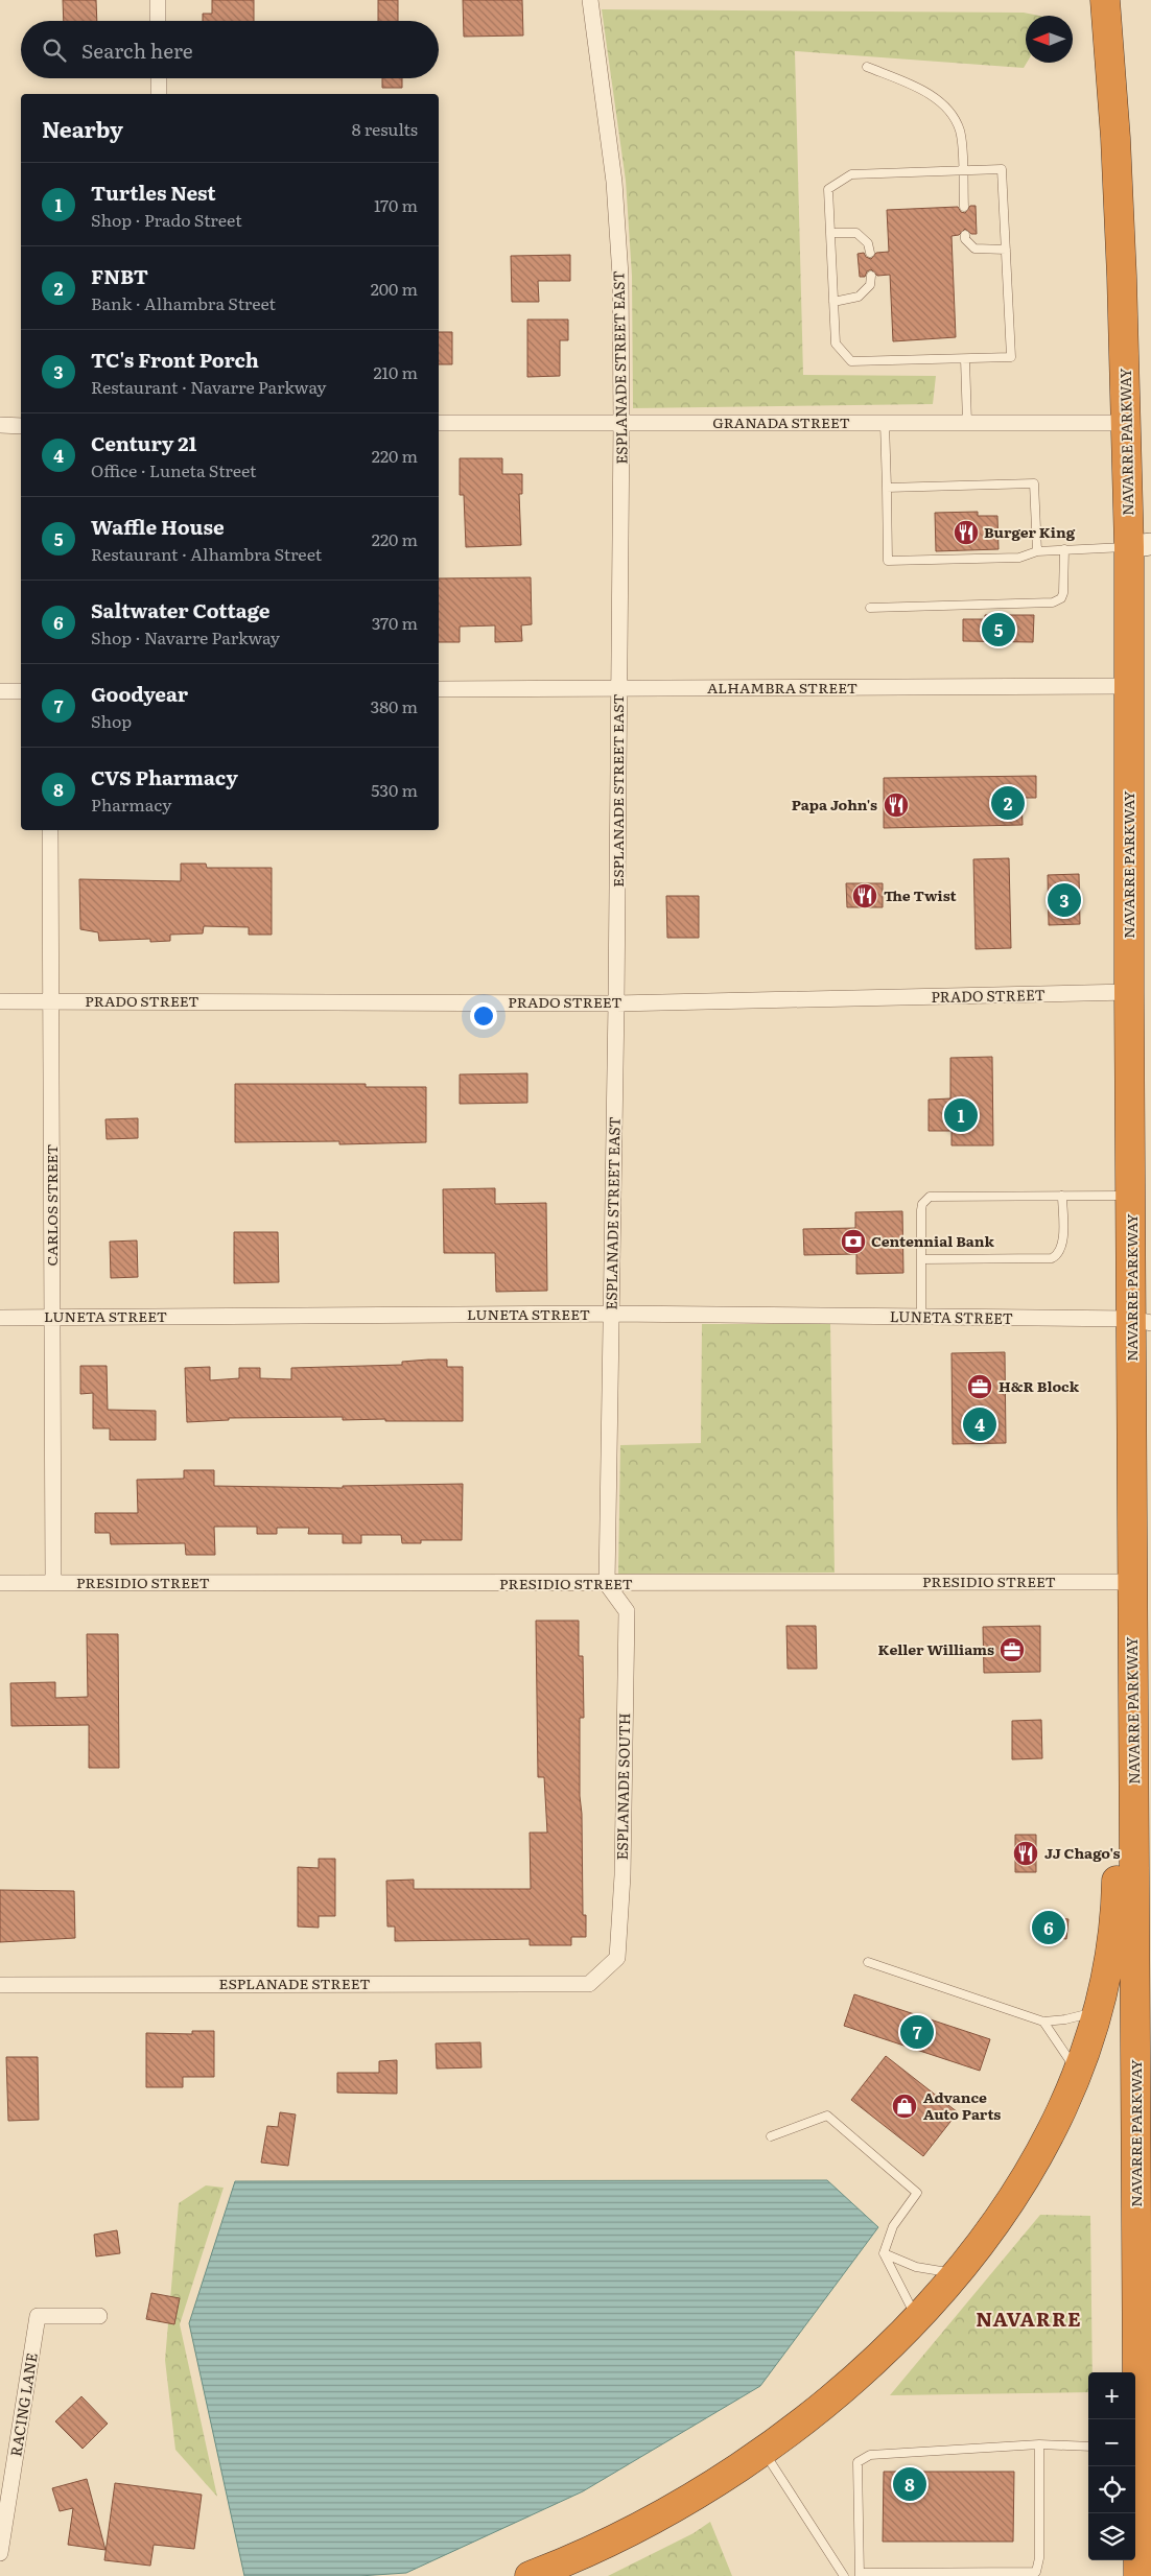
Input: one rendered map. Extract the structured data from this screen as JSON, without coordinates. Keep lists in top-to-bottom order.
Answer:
{
  "streets": {
    "highway": ["NAVARRE PARKWAY"],
    "street": [
      "ESPLANADE STREET EAST",
      "GRANADA STREET",
      "ALHAMBRA STREET",
      "PRADO STREET",
      "CARLOS STREET",
      "LUNETA STREET",
      "PRESIDIO STREET",
      "ESPLANADE SOUTH",
      "ESPLANADE STREET",
      "RACING LANE"
    ]
  },
  "crossings": [
    ["ESPLANADE STREET EAST", "GRANADA STREET"],
    ["ESPLANADE STREET EAST", "ALHAMBRA STREET"],
    ["ESPLANADE STREET EAST", "PRADO STREET"],
    ["ESPLANADE STREET EAST", "LUNETA STREET"],
    ["ESPLANADE STREET EAST", "PRESIDIO STREET"],
    ["ESPLANADE STREET EAST", "ESPLANADE SOUTH"],
    ["GRANADA STREET", "NAVARRE PARKWAY"],
    ["NAVARRE PARKWAY", "ALHAMBRA STREET"],
    ["NAVARRE PARKWAY", "PRADO STREET"],
    ["NAVARRE PARKWAY", "LUNETA STREET"],
    ["NAVARRE PARKWAY", "PRESIDIO STREET"],
    ["PRADO STREET", "CARLOS STREET"],
    ["CARLOS STREET", "LUNETA STREET"],
    ["CARLOS STREET", "PRESIDIO STREET"],
    ["PRESIDIO STREET", "ESPLANADE SOUTH"],
    ["ESPLANADE SOUTH", "ESPLANADE STREET"]
  ],
  "districts": ["NAVARRE"],
  "places": {
    "restaurant": [
      "Burger King",
      "Papa John's",
      "The Twist",
      "JJ Chago's"
    ],
    "bank": ["Centennial Bank"],
    "office": ["H&R Block", "Keller Williams"],
    "shop": ["Advance Auto Parts"]
  },
  "north": "left",
  "page": {
    "search": "Search here",
    "heading": ["Nearby", "8 results"],
    "list": [
      {
        "mark": "1",
        "name": "Turtles Nest",
        "note": "Shop · Prado Street",
        "value": "170 m"
      },
      {
        "mark": "2",
        "name": "FNBT",
        "note": "Bank · Alhambra Street",
        "value": "200 m"
      },
      {
        "mark": "3",
        "name": "TC's Front Porch",
        "note": "Restaurant · Navarre Parkway",
        "value": "210 m"
      },
      {
        "mark": "4",
        "name": "Century 21",
        "note": "Office · Luneta Street",
        "value": "220 m"
      },
      {
        "mark": "5",
        "name": "Waffle House",
        "note": "Restaurant · Alhambra Street",
        "value": "220 m"
      },
      {
        "mark": "6",
        "name": "Saltwater Cottage",
        "note": "Shop · Navarre Parkway",
        "value": "370 m"
      },
      {
        "mark": "7",
        "name": "Goodyear",
        "note": "Shop",
        "value": "380 m"
      },
      {
        "mark": "8",
        "name": "CVS Pharmacy",
        "note": "Pharmacy",
        "value": "530 m"
      }
    ],
    "pins": [
      "5",
      "2",
      "3",
      "1",
      "4",
      "6",
      "7",
      "8"
    ],
    "map_buttons": ["+", "−"]
  }
}
